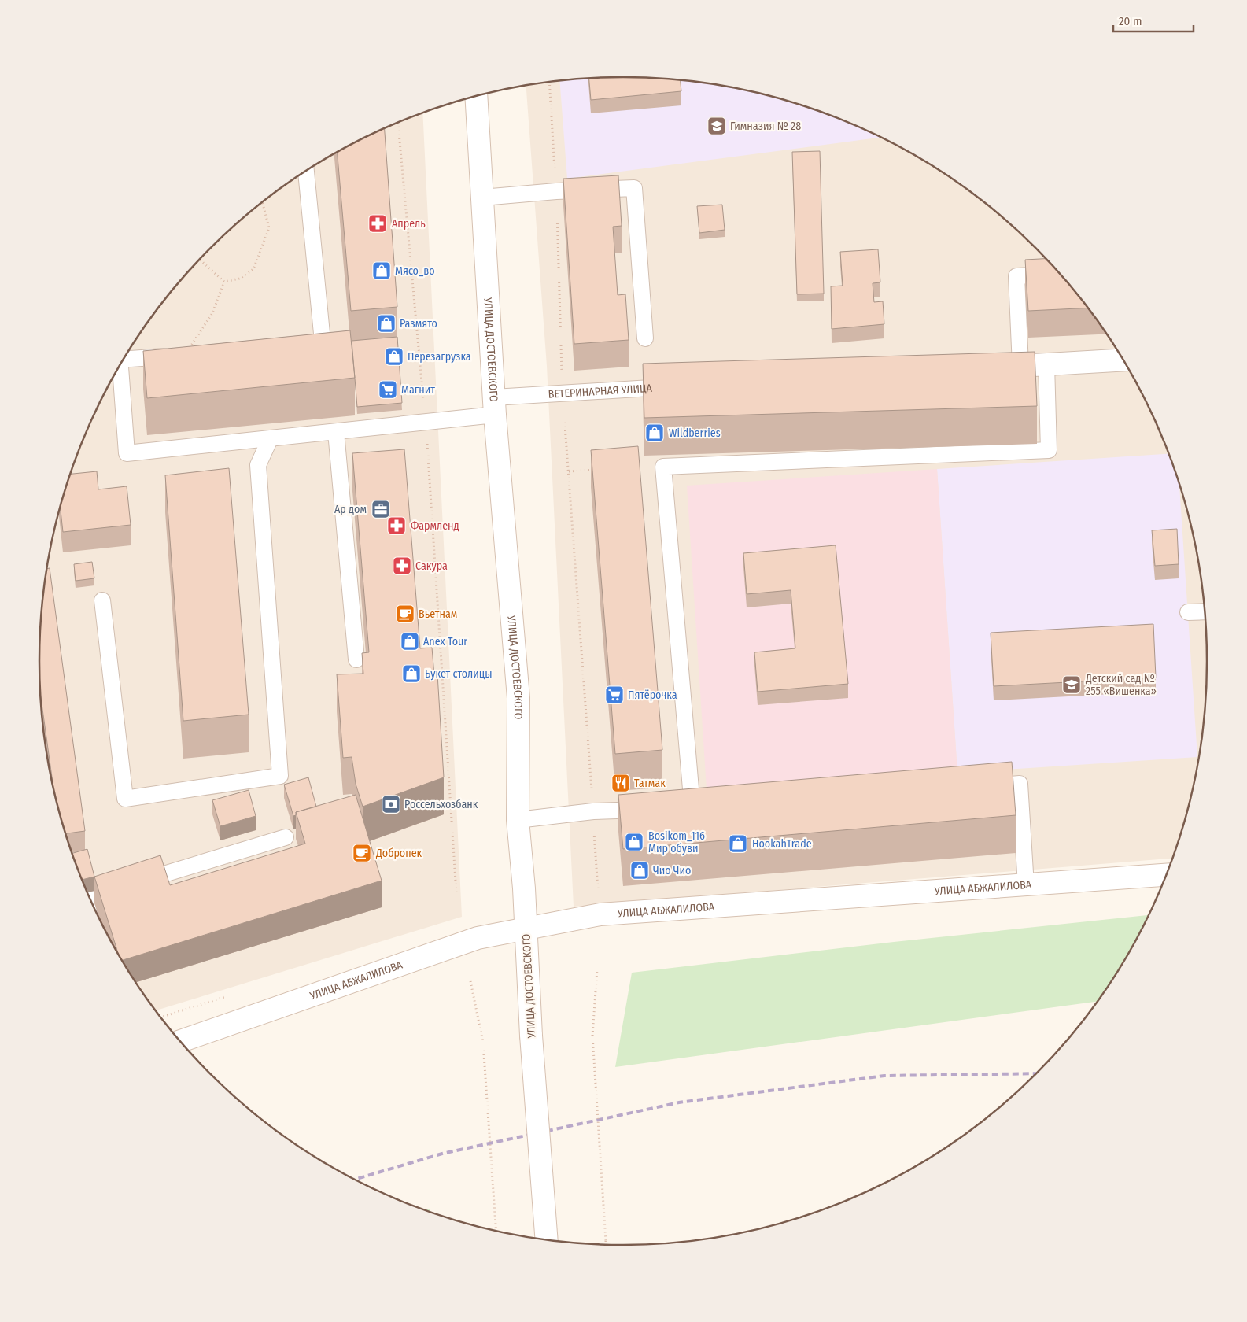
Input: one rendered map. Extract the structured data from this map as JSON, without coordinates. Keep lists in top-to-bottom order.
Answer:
{
  "streets": {
    "main road": ["УЛИЦА ДОСТОЕВСКОГО", "УЛИЦА АБЖАЛИЛОВА"],
    "lane": ["ВЕТЕРИНАРНАЯ УЛИЦА"]
  },
  "crossings": [
    ["УЛИЦА ДОСТОЕВСКОГО", "ВЕТЕРИНАРНАЯ УЛИЦА"],
    ["УЛИЦА ДОСТОЕВСКОГО", "УЛИЦА АБЖАЛИЛОВА"]
  ],
  "places": {
    "school or university": ["Гимназия № 28", "Детский сад № 255 «Вишенка»"],
    "pharmacy": ["Апрель", "Фармленд", "Сакура"],
    "shop": [
      "Мясо_во",
      "Размято",
      "Перезагрузка",
      "Wildberries",
      "Anex Tour",
      "Букет столицы",
      "Bosikom_116 Мир обуви",
      "HookahTrade",
      "Чио Чио"
    ],
    "supermarket": ["Магнит", "Пятёрочка"],
    "office": ["Ар дом"],
    "cafe": ["Вьетнам", "Добропек"],
    "restaurant": ["Татмак"],
    "bank": ["Россельхозбанк"]
  },
  "scale_bar": "20 m"
}
